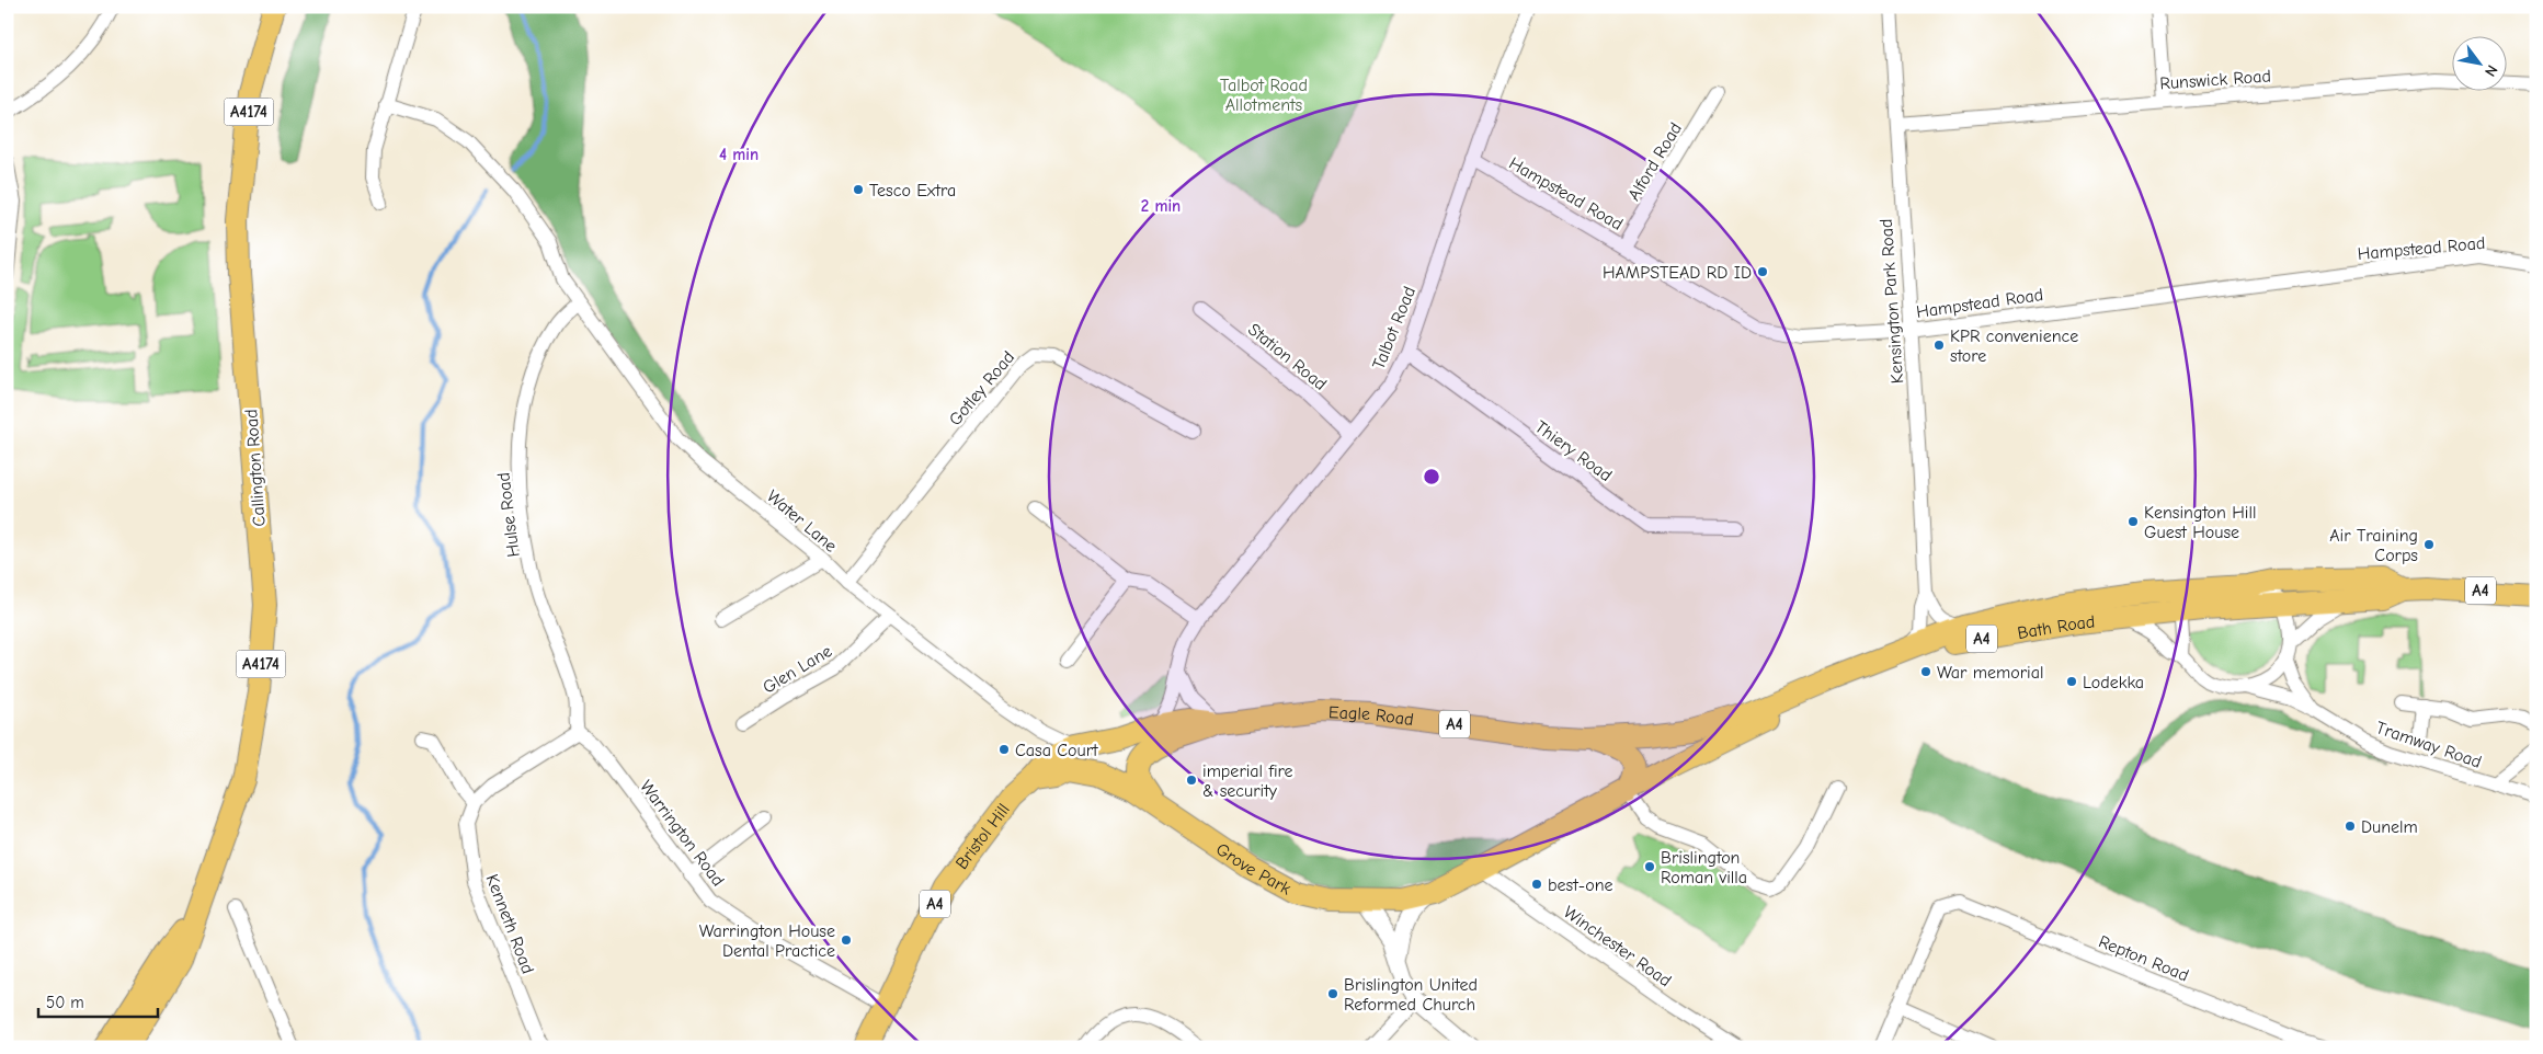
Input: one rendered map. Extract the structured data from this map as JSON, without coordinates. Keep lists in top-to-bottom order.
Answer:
{
  "streets": {
    "main road": [
      "A4174",
      "Callington Road",
      "A4",
      "Bath Road",
      "Eagle Road",
      "Bristol Hill",
      "Grove Park"
    ],
    "street": [
      "Runswick Road",
      "Alford Road",
      "Hampstead Road",
      "Kensington Park Road",
      "Talbot Road",
      "Station Road",
      "Gotley Road",
      "Thiery Road",
      "Hulse Road",
      "Water Lane",
      "Glen Lane",
      "Tramway Road",
      "Warrington Road",
      "Kenneth Road",
      "Winchester Road",
      "Repton Road"
    ]
  },
  "crossings": [
    ["Runswick Road", "Kensington Park Road"],
    ["A4174", "Callington Road"],
    ["Alford Road", "Hampstead Road"],
    ["Hampstead Road", "Kensington Park Road"],
    ["Hampstead Road", "Talbot Road"],
    ["Kensington Park Road", "Bath Road"],
    ["Talbot Road", "Station Road"],
    ["Talbot Road", "Thiery Road"],
    ["Talbot Road", "Eagle Road"],
    ["Gotley Road", "Water Lane"],
    ["Hulse Road", "Water Lane"],
    ["Hulse Road", "Warrington Road"],
    ["Water Lane", "A4"],
    ["Water Lane", "Glen Lane"],
    ["Water Lane", "Eagle Road"],
    ["Water Lane", "Bristol Hill"],
    ["A4", "Bath Road"],
    ["A4", "Eagle Road"],
    ["A4", "Bristol Hill"],
    ["A4", "Grove Park"],
    ["A4", "Winchester Road"],
    ["Bath Road", "Eagle Road"],
    ["Bath Road", "Tramway Road"],
    ["Eagle Road", "Bristol Hill"],
    ["Eagle Road", "Grove Park"],
    ["Warrington Road", "Bristol Hill"]
  ],
  "parks": ["Talbot Road Allotments"],
  "places": [
    "Tesco Extra",
    "HAMPSTEAD RD ID",
    "KPR convenience store",
    "Kensington Hill Guest House",
    "Air Training Corps",
    "War memorial",
    "Lodekka",
    "Casa Court",
    "imperial fire & security",
    "Dunelm",
    "Brislington Roman villa",
    "best-one",
    "Warrington House Dental Practice",
    "Brislington United Reformed Church"
  ],
  "scale_bar": "50 m",
  "north": "bottom right",
  "rings": ["4 min", "2 min"]
}
